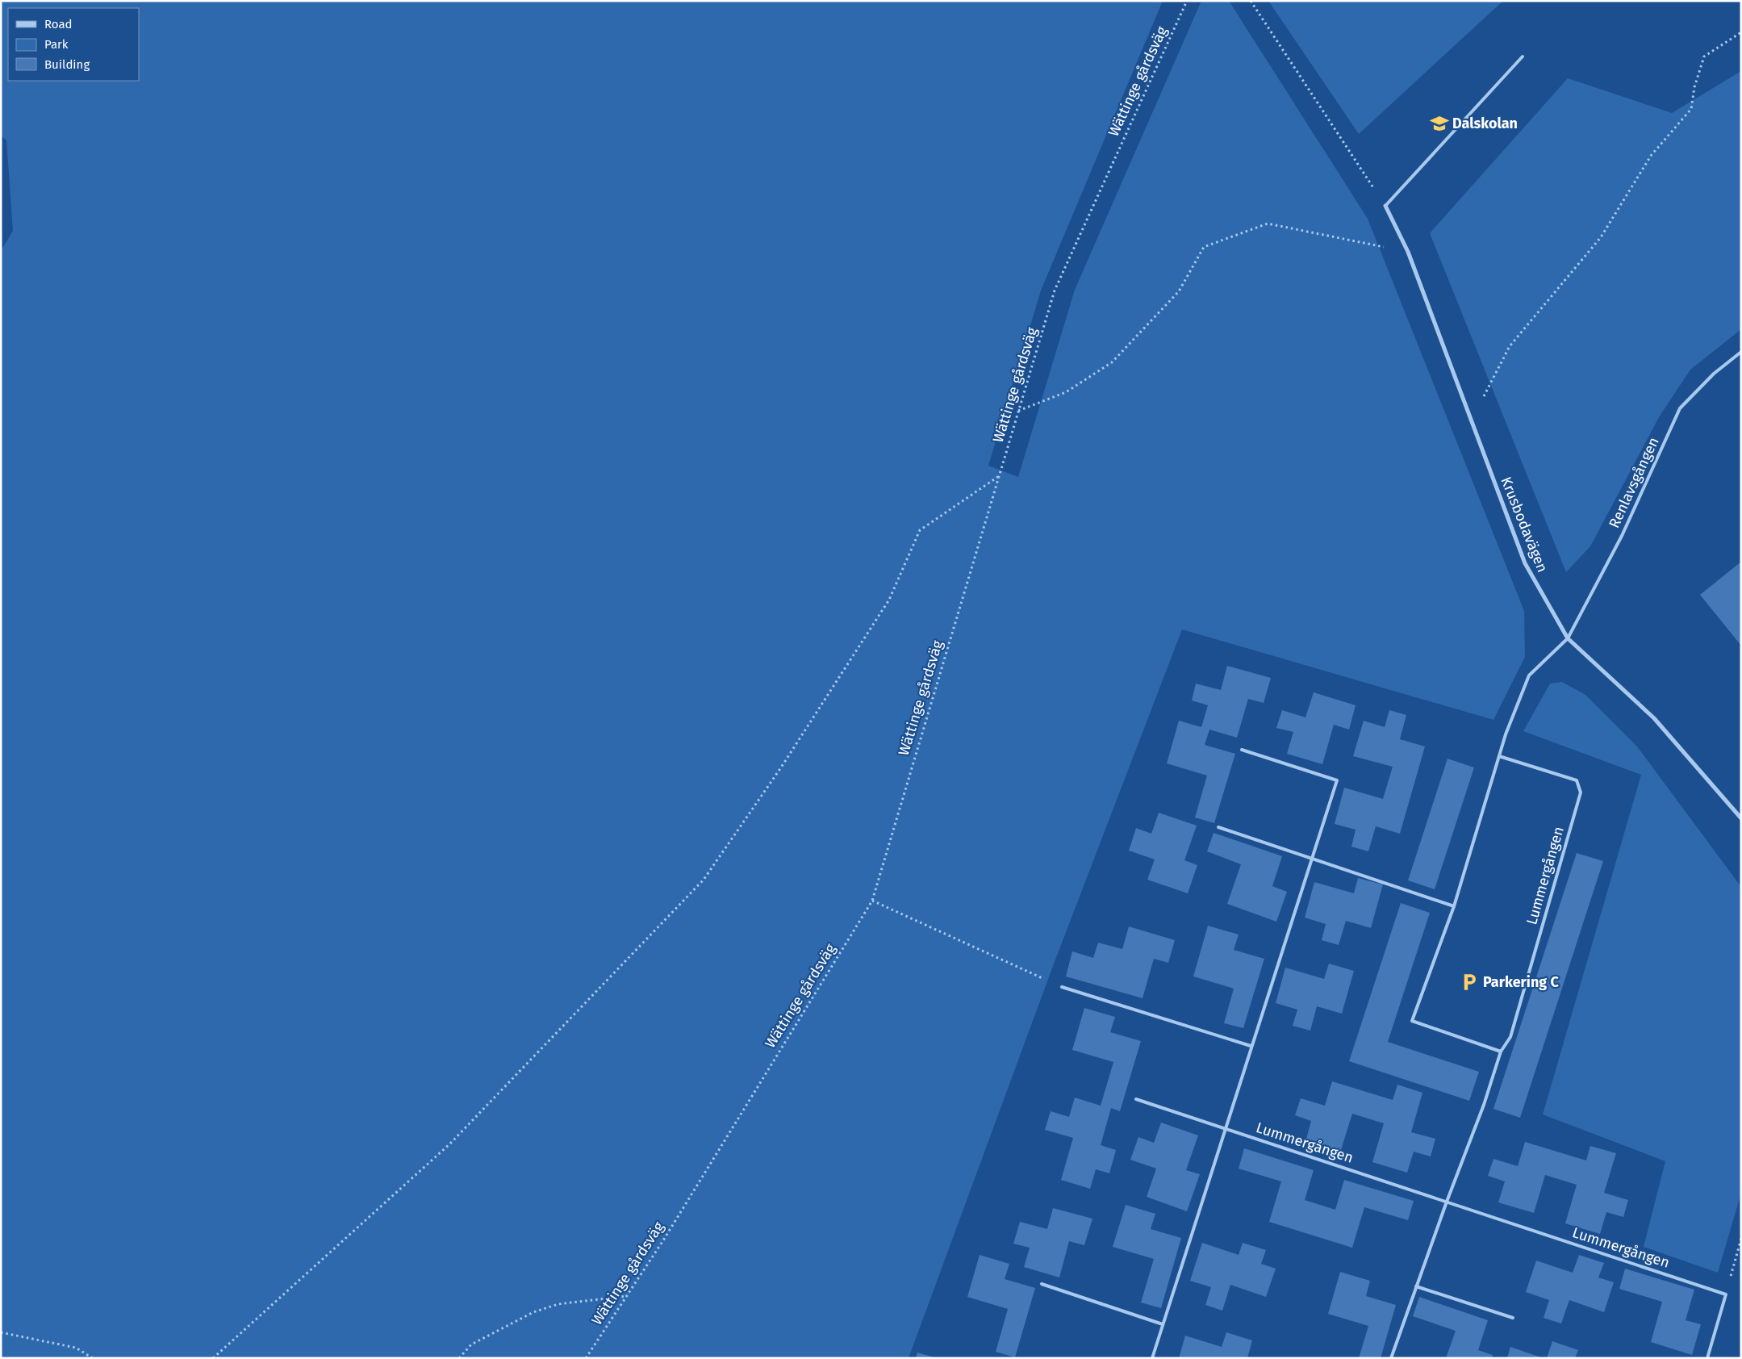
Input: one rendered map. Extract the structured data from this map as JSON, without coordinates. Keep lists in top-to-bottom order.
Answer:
{
  "streets": {
    "street": ["Krusbodavägen"],
    "lane": ["Renlavsgången", "Lummergången"],
    "path": ["Wättinge gårdsväg"]
  },
  "crossings": [
    ["Renlavsgången", "Krusbodavägen"]
  ],
  "places": {
    "school or university": ["Dalskolan"],
    "parking": ["Parkering C"]
  },
  "legend": ["Road", "Park", "Building"]
}
